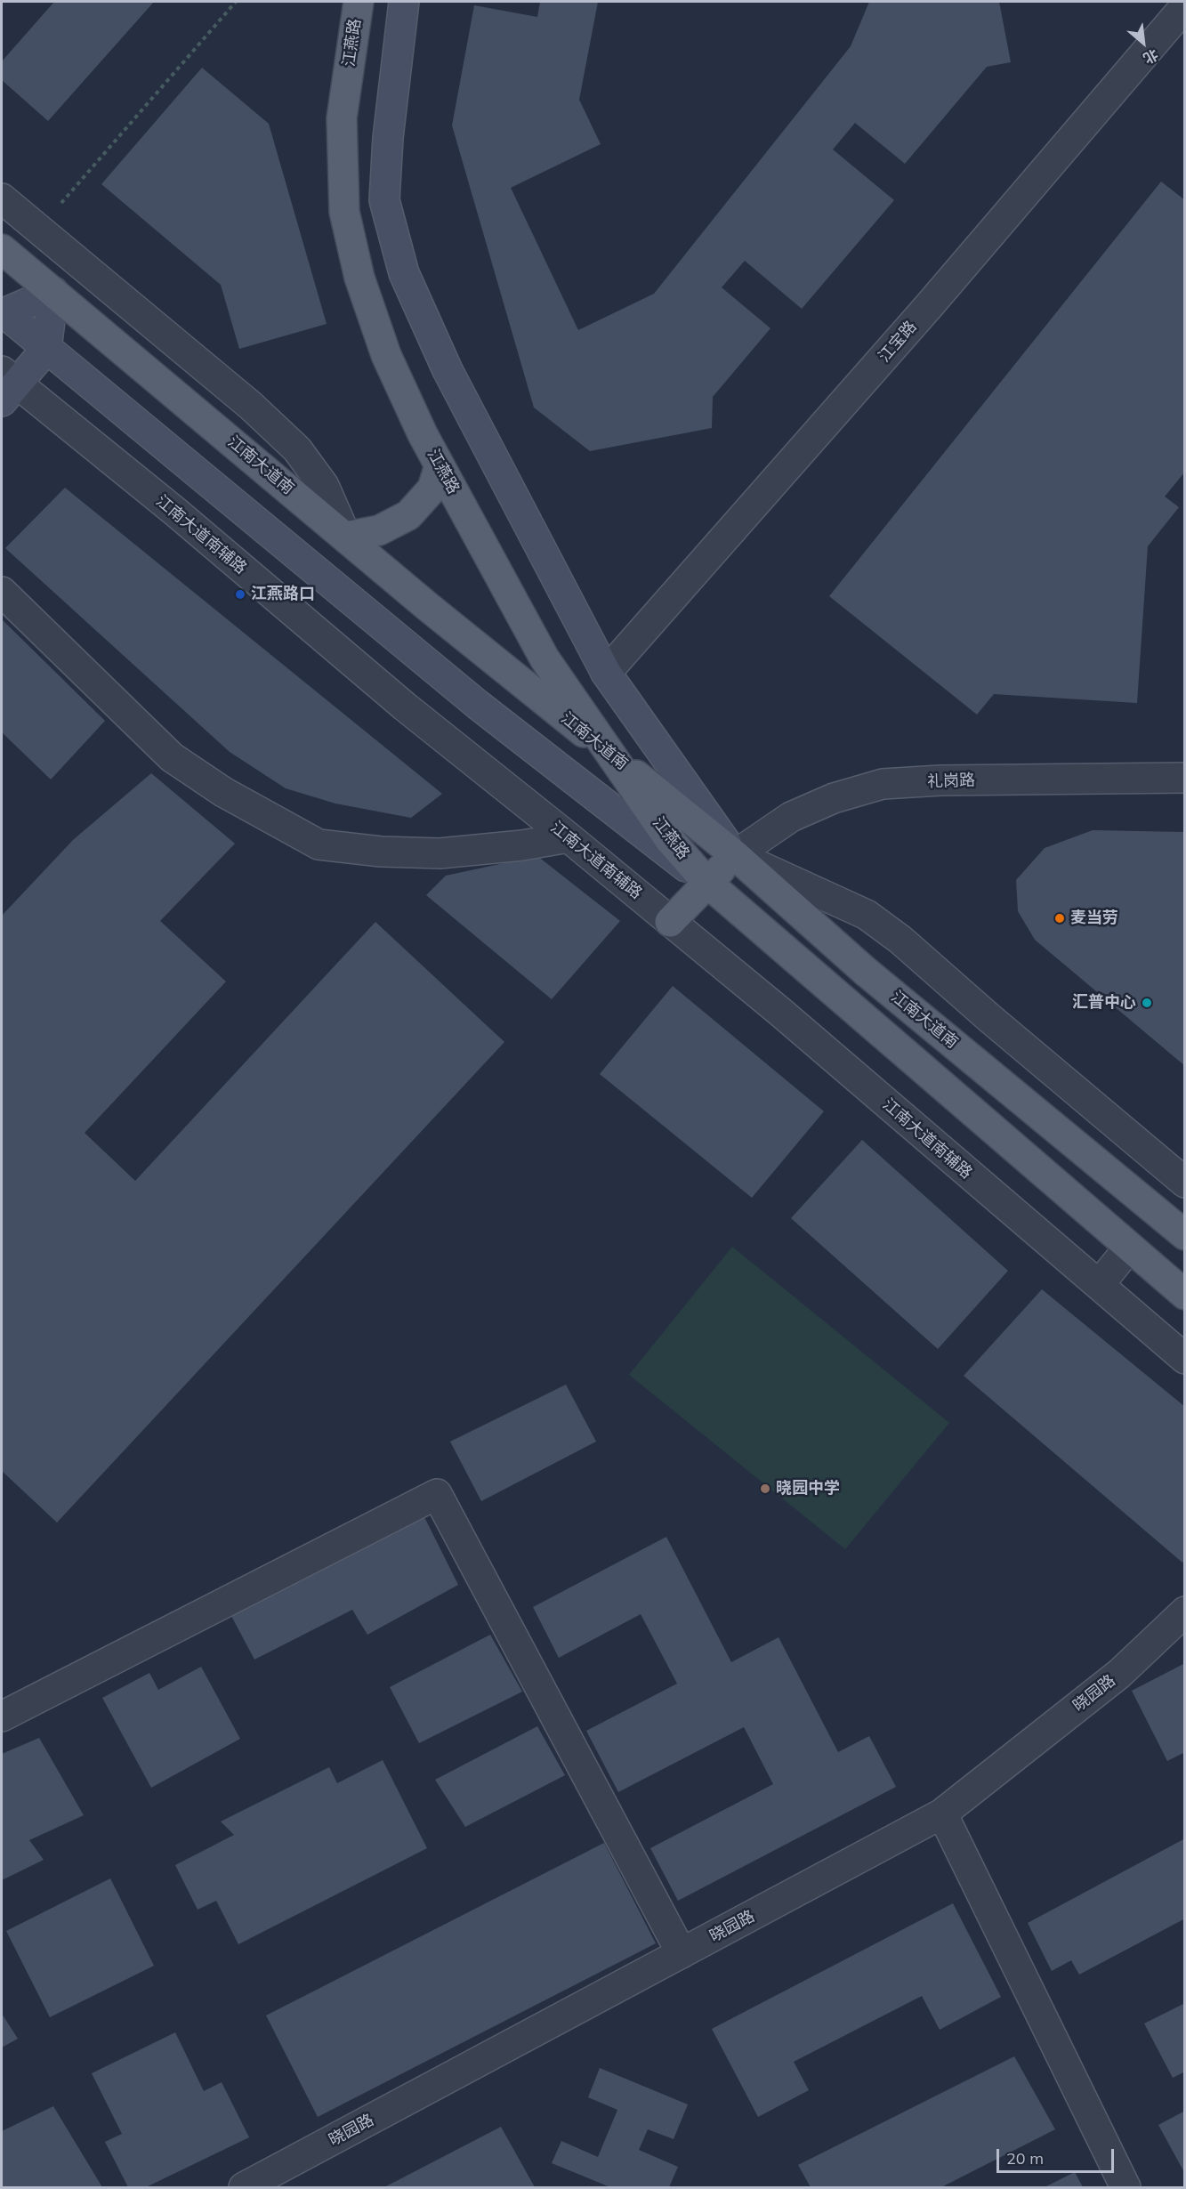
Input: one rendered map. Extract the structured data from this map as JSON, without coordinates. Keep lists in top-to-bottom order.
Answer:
{
  "streets": {
    "main road": ["江燕路", "江南大道南"],
    "street": [
      "江宝路",
      "江南大道南辅路",
      "礼岗路",
      "晓园路"
    ]
  },
  "crossings": [
    ["江燕路", "江南大道南"],
    ["江南大道南", "礼岗路"]
  ],
  "places": [
    "江燕路口",
    "麦当劳",
    "汇普中心",
    "晓园中学"
  ],
  "scale_bar": "20 m",
  "north": "bottom right"
}
